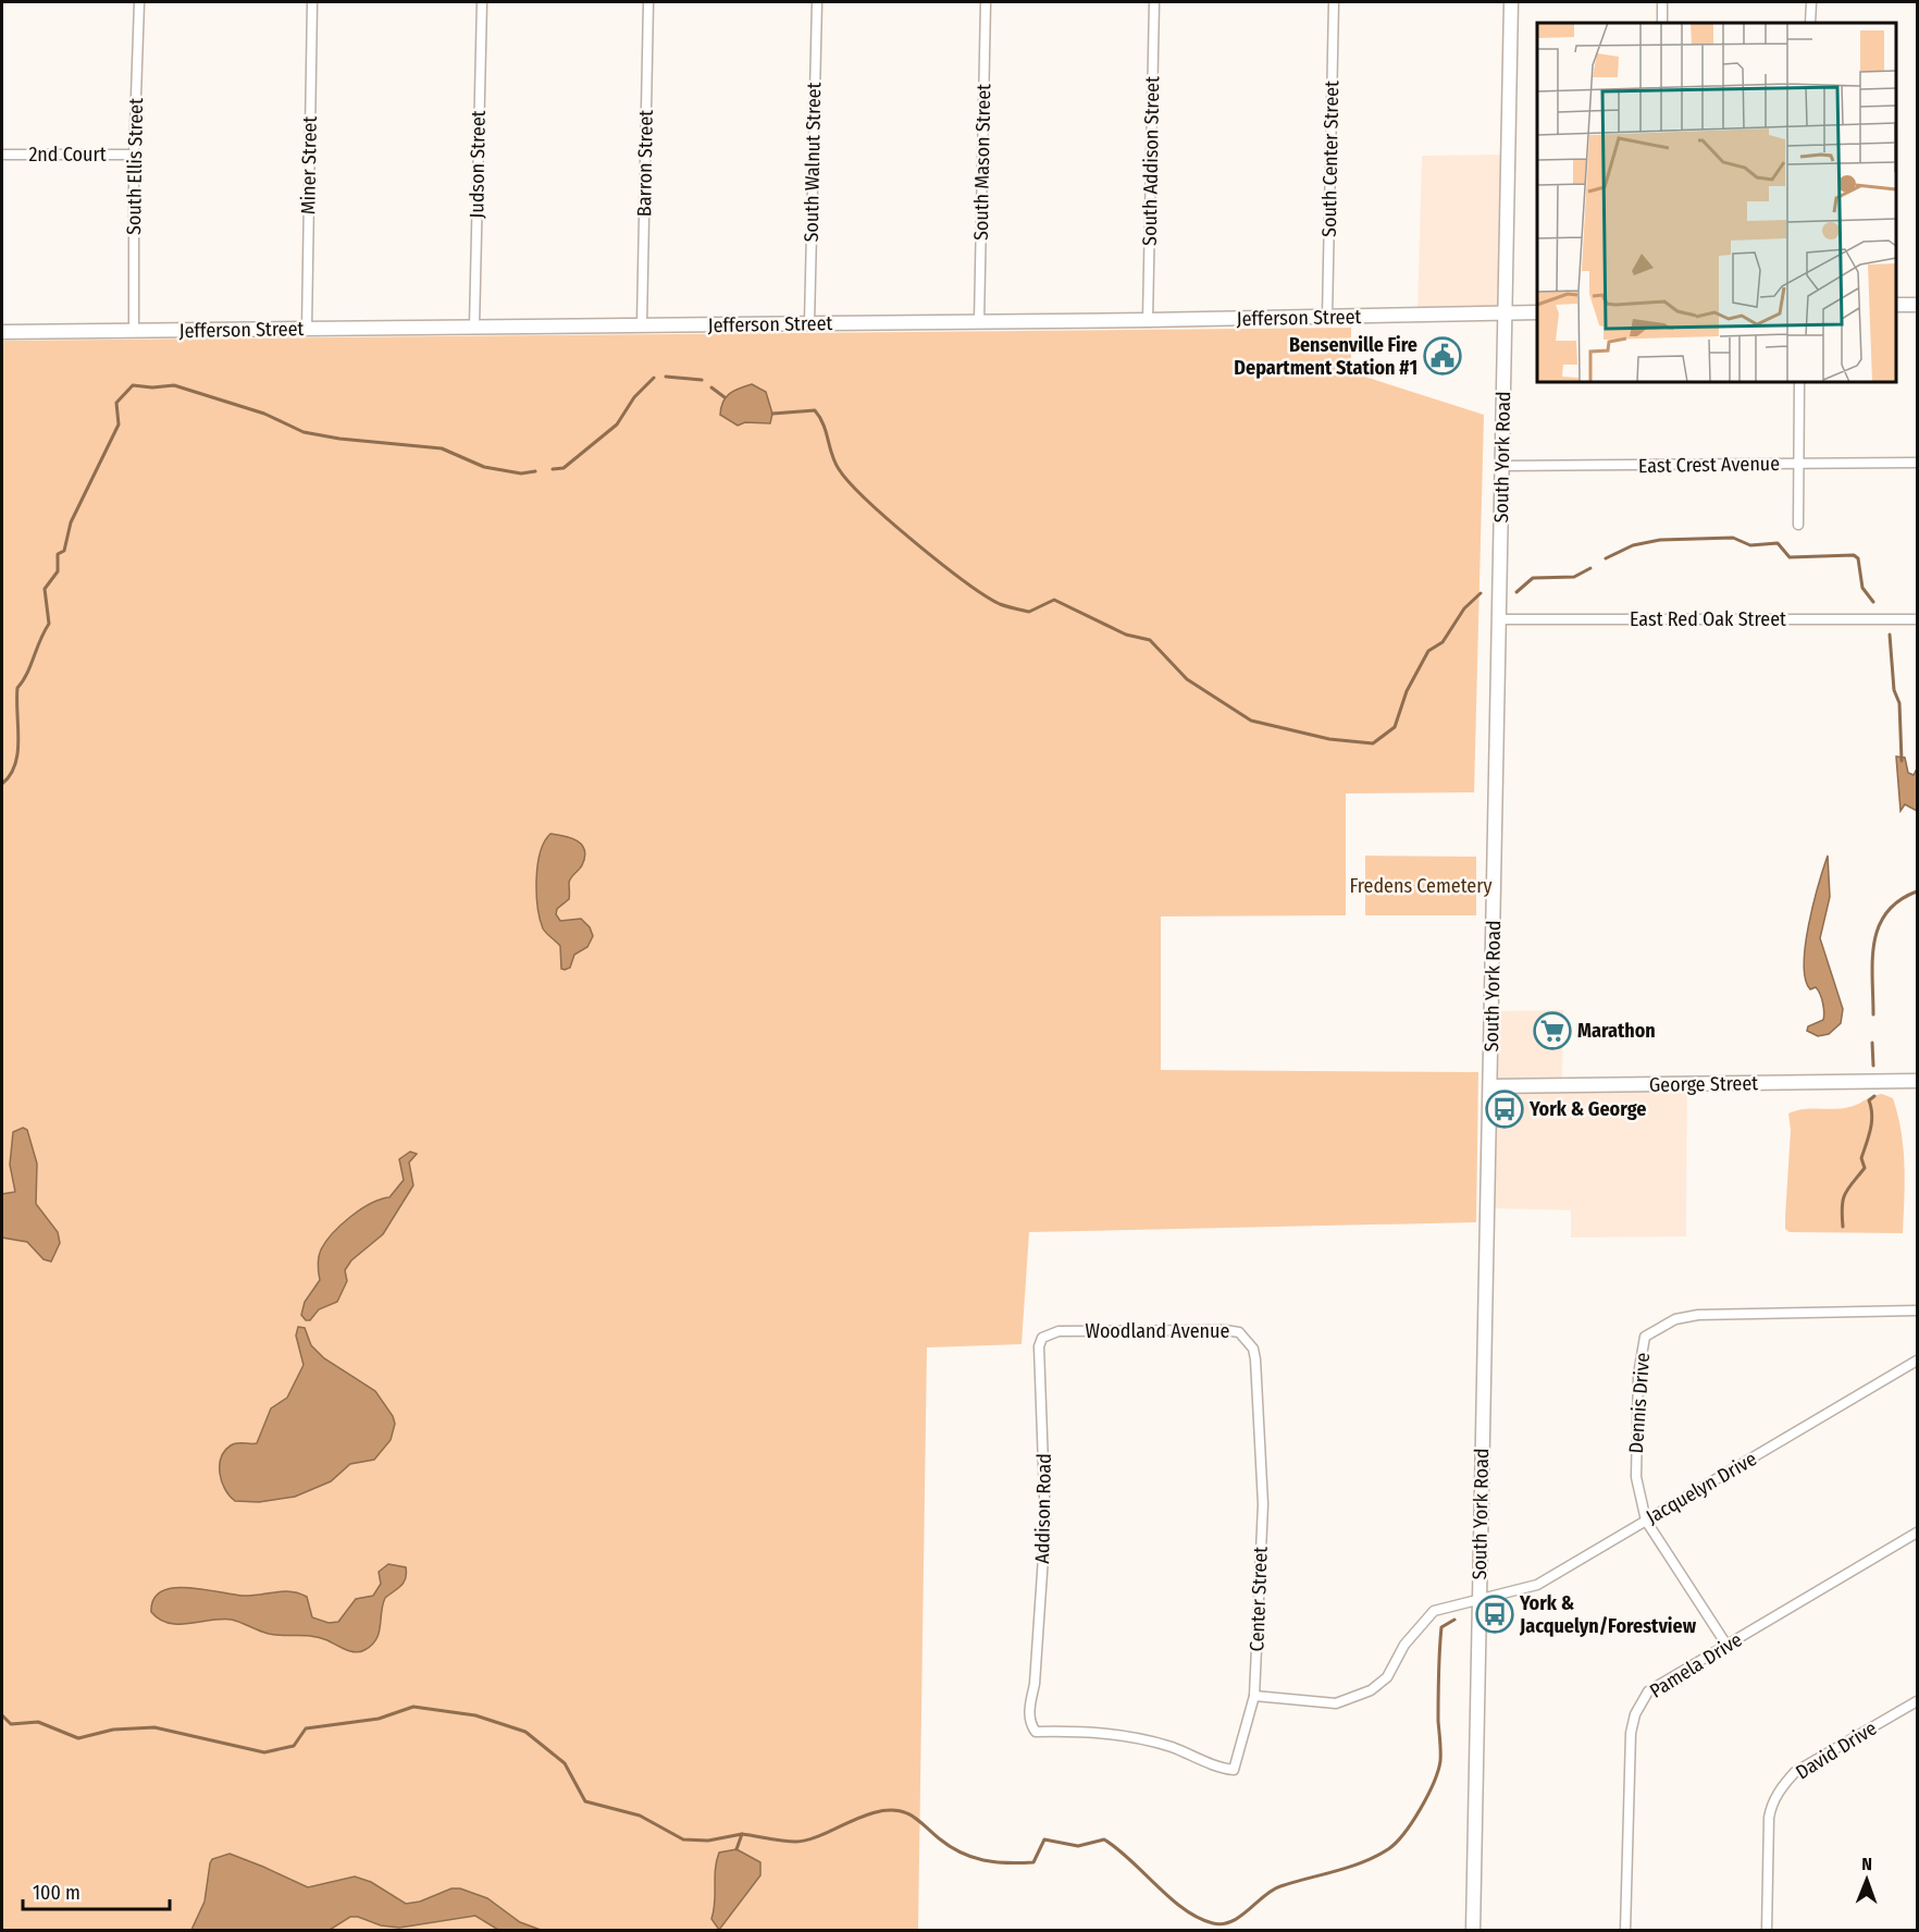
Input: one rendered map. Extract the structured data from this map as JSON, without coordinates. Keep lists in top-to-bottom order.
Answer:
{
  "streets": {
    "street": [
      "2nd Court",
      "South Center Street",
      "South Addison Street",
      "South Walnut Street",
      "South Mason Street",
      "Barron Street",
      "Judson Street",
      "Miner Street",
      "South Ellis Street",
      "Jefferson Street",
      "South York Road",
      "East Crest Avenue",
      "East Red Oak Street",
      "George Street",
      "Woodland Avenue",
      "Dennis Drive",
      "Jacquelyn Drive",
      "Addison Road",
      "Center Street",
      "Pamela Drive",
      "David Drive"
    ]
  },
  "crossings": [
    ["2nd Court", "South Ellis Street"],
    ["South Center Street", "Jefferson Street"],
    ["South Addison Street", "Jefferson Street"],
    ["South Walnut Street", "Jefferson Street"],
    ["South Mason Street", "Jefferson Street"],
    ["Barron Street", "Jefferson Street"],
    ["Judson Street", "Jefferson Street"],
    ["Miner Street", "Jefferson Street"],
    ["South Ellis Street", "Jefferson Street"],
    ["Jefferson Street", "South York Road"],
    ["South York Road", "East Crest Avenue"],
    ["South York Road", "East Red Oak Street"],
    ["South York Road", "George Street"],
    ["South York Road", "Jacquelyn Drive"],
    ["Woodland Avenue", "Addison Road"],
    ["Woodland Avenue", "Center Street"],
    ["Dennis Drive", "Jacquelyn Drive"],
    ["Dennis Drive", "Pamela Drive"],
    ["Jacquelyn Drive", "Center Street"],
    ["Addison Road", "Center Street"]
  ],
  "parks": ["Fredens Cemetery"],
  "places": {
    "public building": ["Bensenville Fire Department Station #1"],
    "supermarket": ["Marathon"],
    "bus stop": ["York & George", "York & Jacquelyn/Forestview"]
  },
  "scale_bar": "100 m",
  "north": "top"
}
